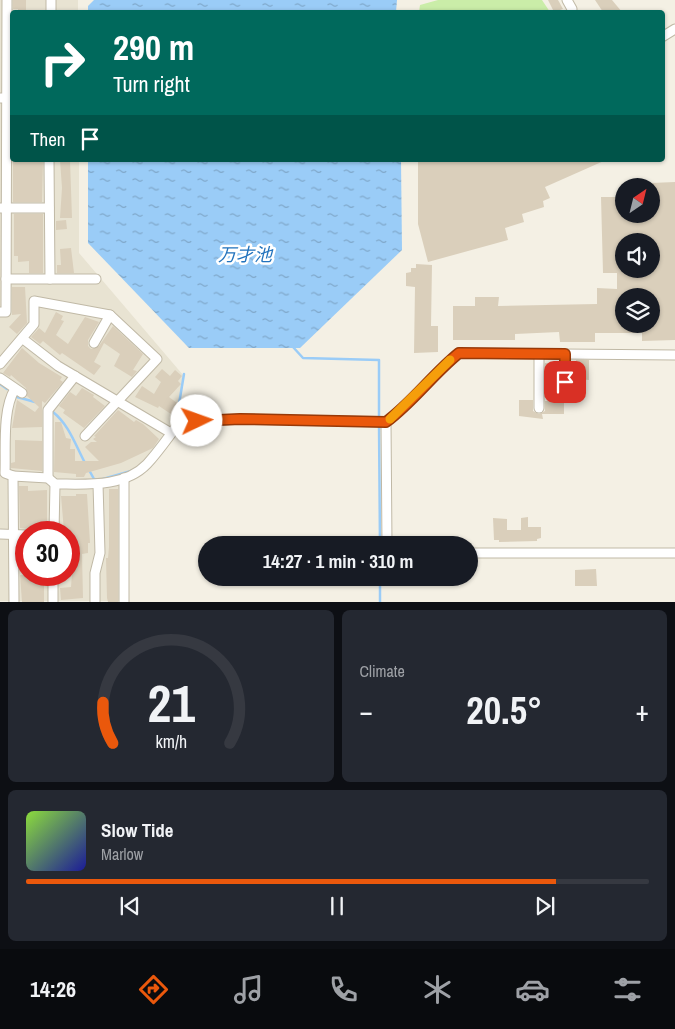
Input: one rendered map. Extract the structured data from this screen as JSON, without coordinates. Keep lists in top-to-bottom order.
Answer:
{
  "water": ["万才池"],
  "north": "top right",
  "page": {
    "turn": ["290 m", "Turn right"],
    "then": "Then",
    "limit": "30",
    "trip": "14:27 · 1 min · 310 m",
    "tile": "Climate",
    "heat": ["−", "20.5°", "+"],
    "song": ["Slow Tide", "Marlow"],
    "tabs": "14:26",
    "gauge": ["21", "km/h"]
  }
}
